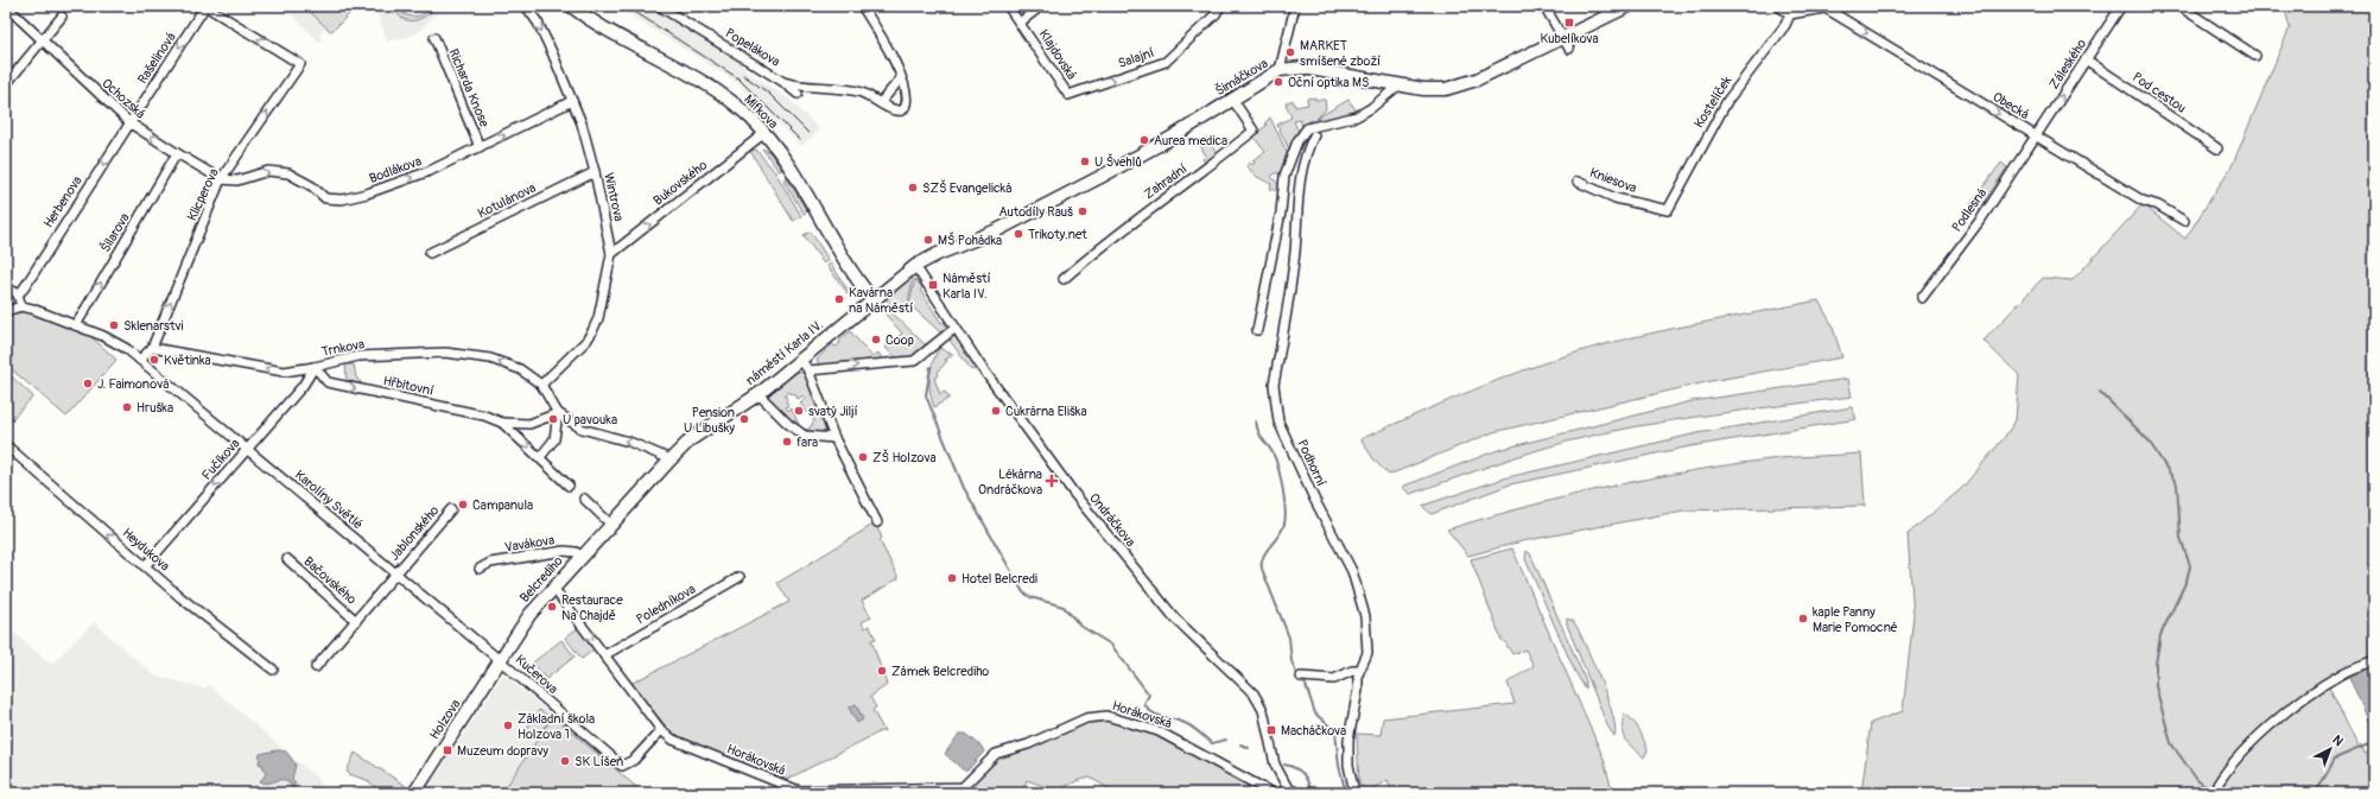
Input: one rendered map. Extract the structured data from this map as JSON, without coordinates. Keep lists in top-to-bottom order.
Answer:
{
  "streets": {
    "street": [
      "Popelákova",
      "Klajdovská",
      "Rašelinová",
      "Salajní",
      "Záleského",
      "Šimáčkova",
      "Richarda Knose",
      "Pod cestou",
      "Ochozská",
      "Kostelíček",
      "Obecká",
      "Mifkova",
      "Bodlákova",
      "Kniesova",
      "Zahradní",
      "Bukovského",
      "Klicperova",
      "Wintrova",
      "Kotulánova",
      "Herbenova",
      "Podlesná",
      "Šilarova",
      "Trnkova",
      "náměstí Karla IV.",
      "Hřbitovní",
      "Fučíkova",
      "Podhorní",
      "Karolíny Světlé",
      "Ondráčkova",
      "Jablonského",
      "Vavákova",
      "Heydukova",
      "Belcrediho",
      "Bačovského",
      "Poledníkova",
      "Kučerova",
      "Horákovská",
      "Holzova"
    ]
  },
  "crossings": [
    ["Klajdovská", "Salajní"],
    ["Rašelinová", "Ochozská"],
    ["Rašelinová", "Klicperova"],
    ["Rašelinová", "Herbenova"],
    ["Záleského", "Pod cestou"],
    ["Záleského", "Obecká"],
    ["Záleského", "Podlesná"],
    ["Šimáčkova", "Zahradní"],
    ["Šimáčkova", "náměstí Karla IV."],
    ["Šimáčkova", "Ondráčkova"],
    ["Richarda Knose", "Bodlákova"],
    ["Ochozská", "Bodlákova"],
    ["Ochozská", "Klicperova"],
    ["Ochozská", "Herbenova"],
    ["Ochozská", "Šilarova"],
    ["Kostelíček", "Kniesova"],
    ["Obecká", "Podlesná"],
    ["Mifkova", "Bukovského"],
    ["Mifkova", "náměstí Karla IV."],
    ["Bodlákova", "Klicperova"],
    ["Bodlákova", "Wintrova"],
    ["Bukovského", "Wintrova"],
    ["Klicperova", "Trnkova"],
    ["Wintrova", "Kotulánova"],
    ["Wintrova", "Trnkova"],
    ["Trnkova", "náměstí Karla IV."],
    ["Trnkova", "Hřbitovní"],
    ["Trnkova", "Fučíkova"],
    ["Trnkova", "Belcrediho"],
    ["náměstí Karla IV.", "Ondráčkova"],
    ["náměstí Karla IV.", "Belcrediho"],
    ["Hřbitovní", "Fučíkova"],
    ["Fučíkova", "Karolíny Světlé"],
    ["Fučíkova", "Heydukova"],
    ["Karolíny Světlé", "Jablonského"],
    ["Karolíny Světlé", "Belcrediho"],
    ["Karolíny Světlé", "Bačovského"],
    ["Karolíny Světlé", "Kučerova"],
    ["Karolíny Světlé", "Holzova"],
    ["Jablonského", "Bačovského"],
    ["Vavákova", "Belcrediho"],
    ["Belcrediho", "Kučerova"],
    ["Belcrediho", "Horákovská"],
    ["Belcrediho", "Holzova"],
    ["Poledníkova", "Horákovská"],
    ["Kučerova", "Horákovská"],
    ["Kučerova", "Holzova"]
  ],
  "one_way": [
    "Rašelinová",
    "Salajní",
    "Záleského",
    "Obecká",
    "Bodlákova",
    "Bukovského",
    "Klicperova",
    "Herbenova",
    "Šilarova",
    "Trnkova",
    "Hřbitovní",
    "Fučíkova",
    "Heydukova"
  ],
  "places": {
    "transit": [
      "Kubelíkova",
      "Náměstí Karla IV.",
      "Macháčkova",
      "Muzeum dopravy"
    ],
    "other": [
      "MARKET smíšené zboží",
      "Oční optika MS",
      "Aurea medica",
      "U Švehlů",
      "SZŠ Evangelická",
      "Autodíly Rauš",
      "Trikoty.net",
      "MŠ Pohádka",
      "Kavárna na Náměstí",
      "Sklenarstvi",
      "Coop",
      "Květinka",
      "J. Faimonová",
      "Hruška",
      "svatý Jiljí",
      "Cukrárna Eliška",
      "U pavouka",
      "Pension U Libušky",
      "fara",
      "ZŠ Holzova",
      "Campanula",
      "Hotel Belcredi",
      "Restaurace Na Chajdě",
      "kaple Panny Marie Pomocné",
      "Zámek Belcrediho",
      "Základní škola Holzova 1",
      "SK Líšeň"
    ],
    "health": ["Lékárna Ondráčkova"]
  },
  "north": "top right"
}
